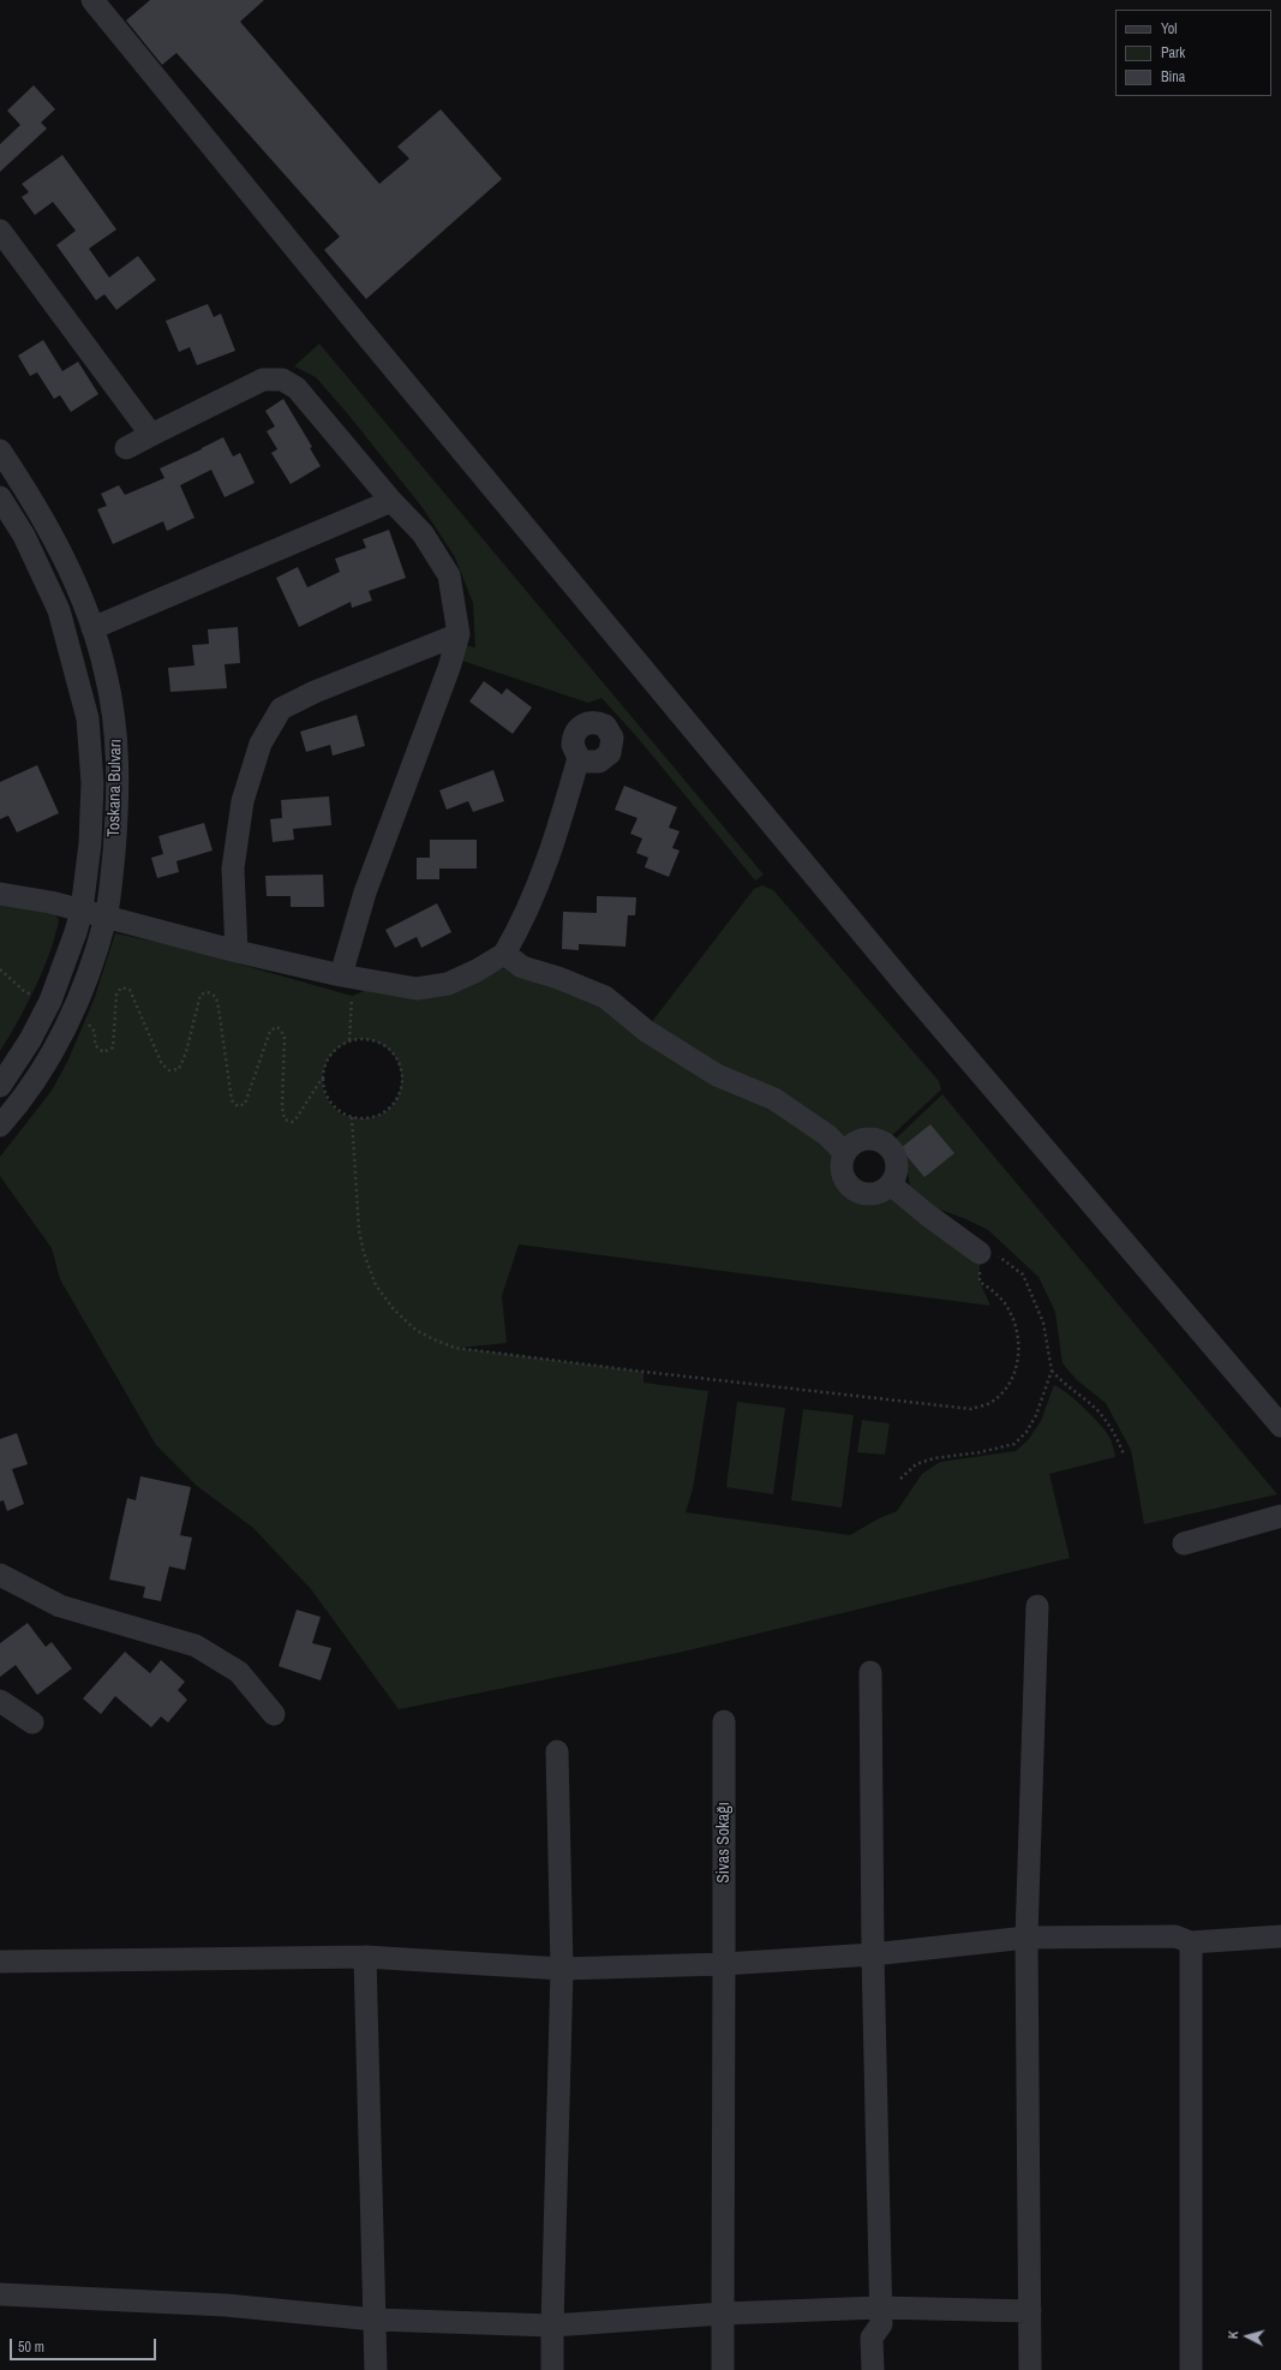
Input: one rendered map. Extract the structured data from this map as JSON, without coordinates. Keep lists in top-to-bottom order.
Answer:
{
  "streets": {
    "street": ["Toskana Bulvarı", "Sivas Sokağı"]
  },
  "legend": ["Yol", "Park", "Bina"],
  "scale_bar": "50 m",
  "north": "left"
}
